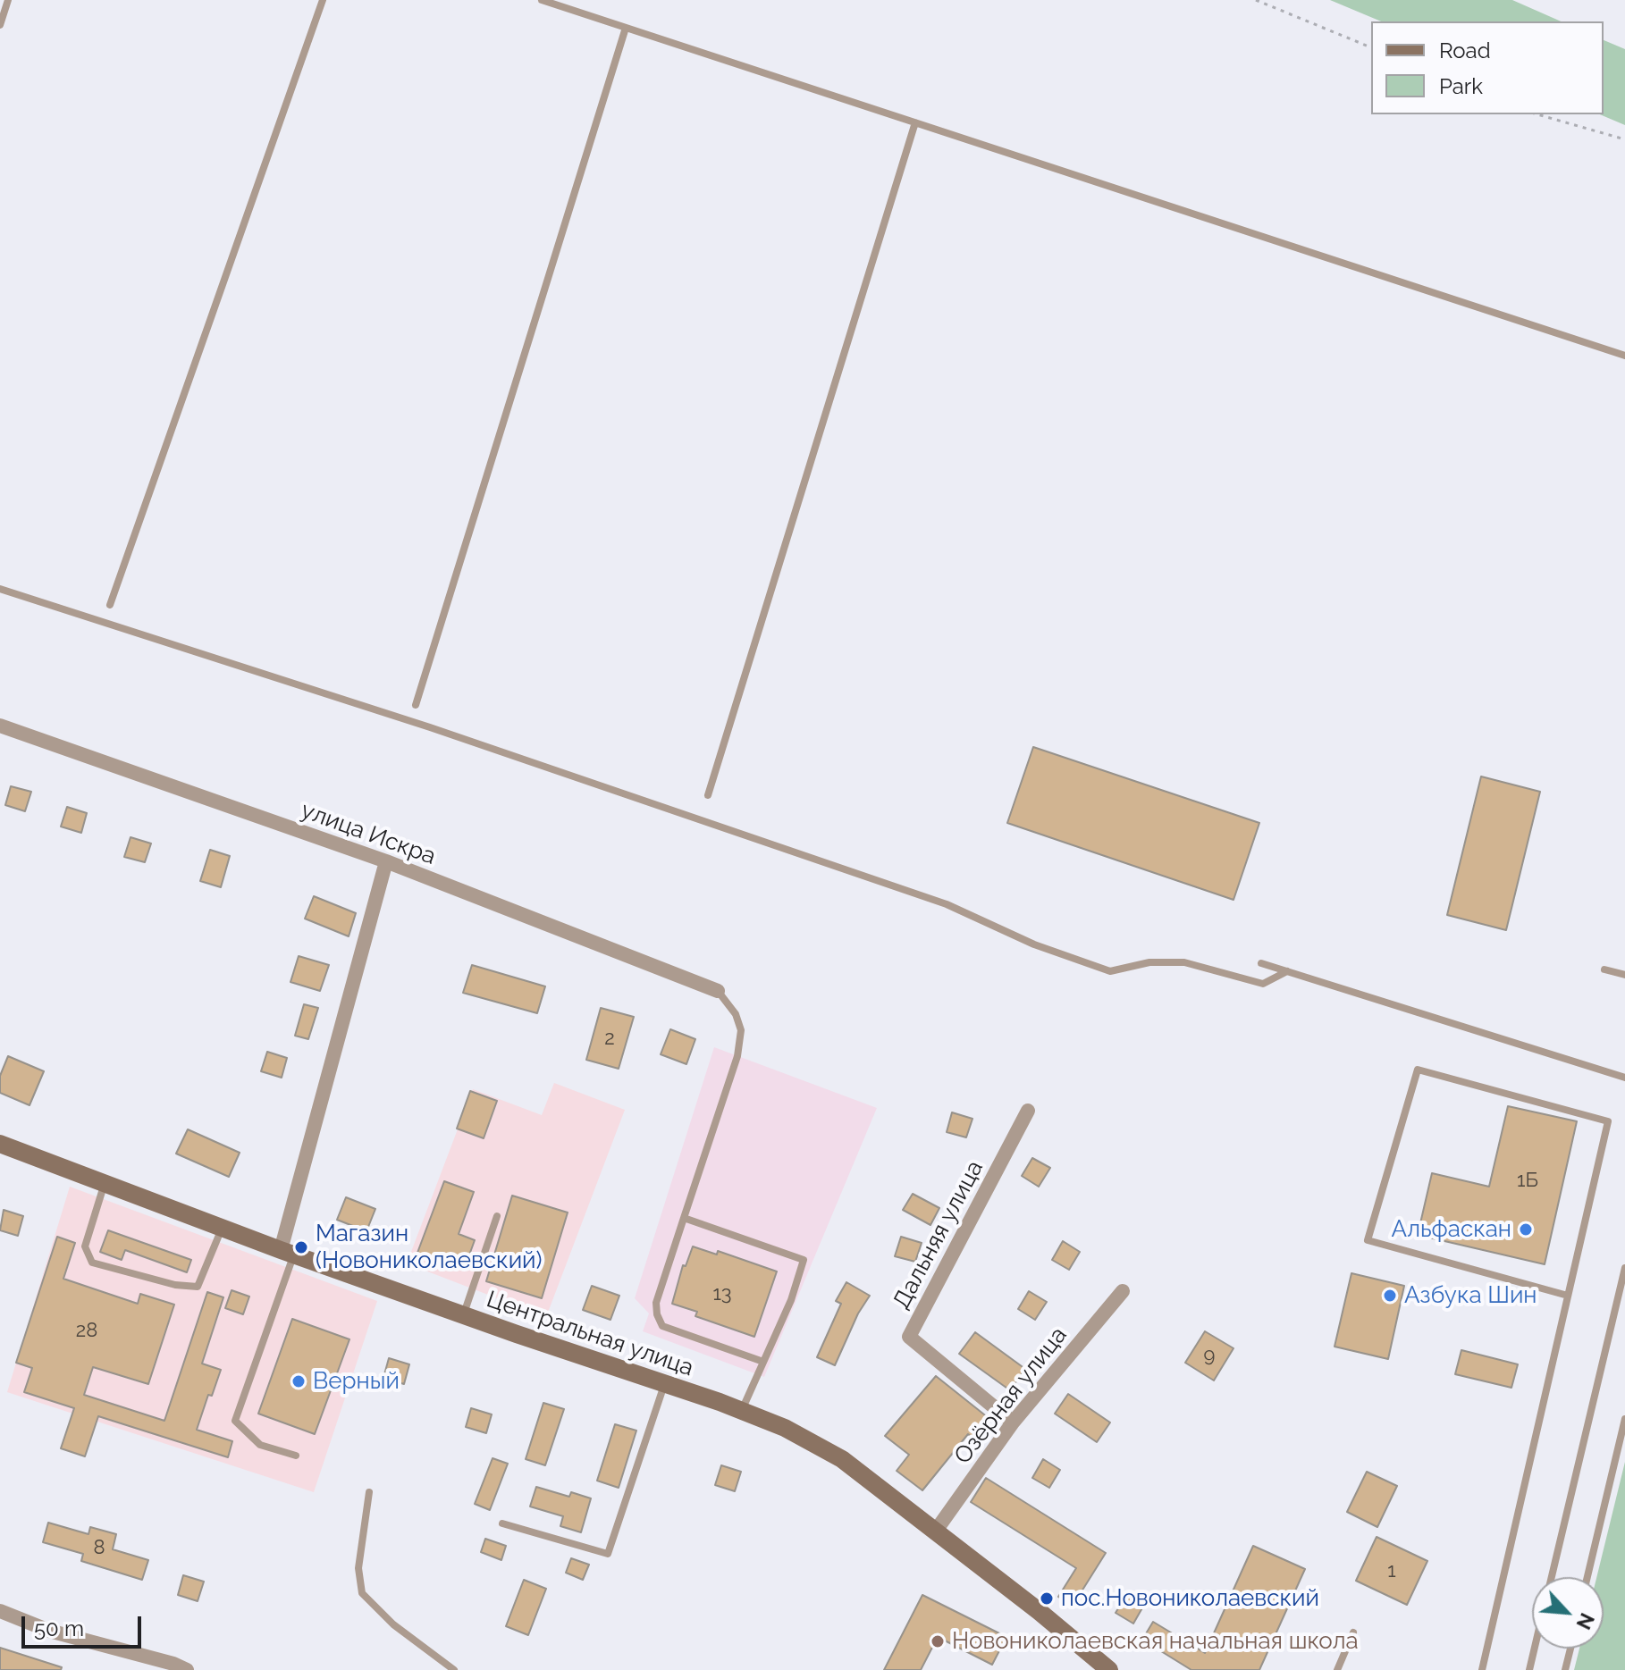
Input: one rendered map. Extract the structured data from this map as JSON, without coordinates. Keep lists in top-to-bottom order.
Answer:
{
  "streets": {
    "main road": ["Центральная улица"],
    "street": ["улица Искра", "Дальняя улица", "Озёрная улица"]
  },
  "crossings": [
    ["Дальняя улица", "Озёрная улица"],
    ["Центральная улица", "Озёрная улица"]
  ],
  "places": [
    "Альфаскан",
    "Магазин (Новониколаевский)",
    "Азбука Шин",
    "Верный",
    "пос.Новониколаевский",
    "Новониколаевская начальная школа"
  ],
  "house_numbers": [
    "2",
    "1Б",
    "13",
    "28",
    "9",
    "8",
    "1"
  ],
  "legend": ["Road", "Park"],
  "scale_bar": "50 m",
  "north": "bottom right"
}
